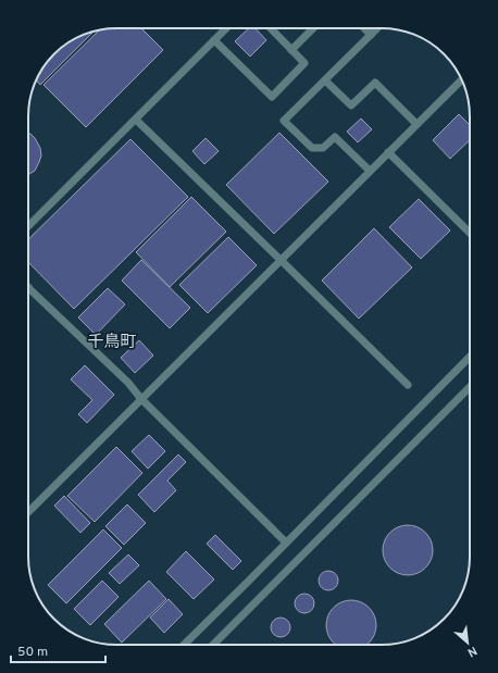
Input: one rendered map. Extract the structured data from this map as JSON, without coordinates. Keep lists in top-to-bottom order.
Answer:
{
  "districts": ["千鳥町"],
  "scale_bar": "50 m",
  "north": "bottom right"
}
